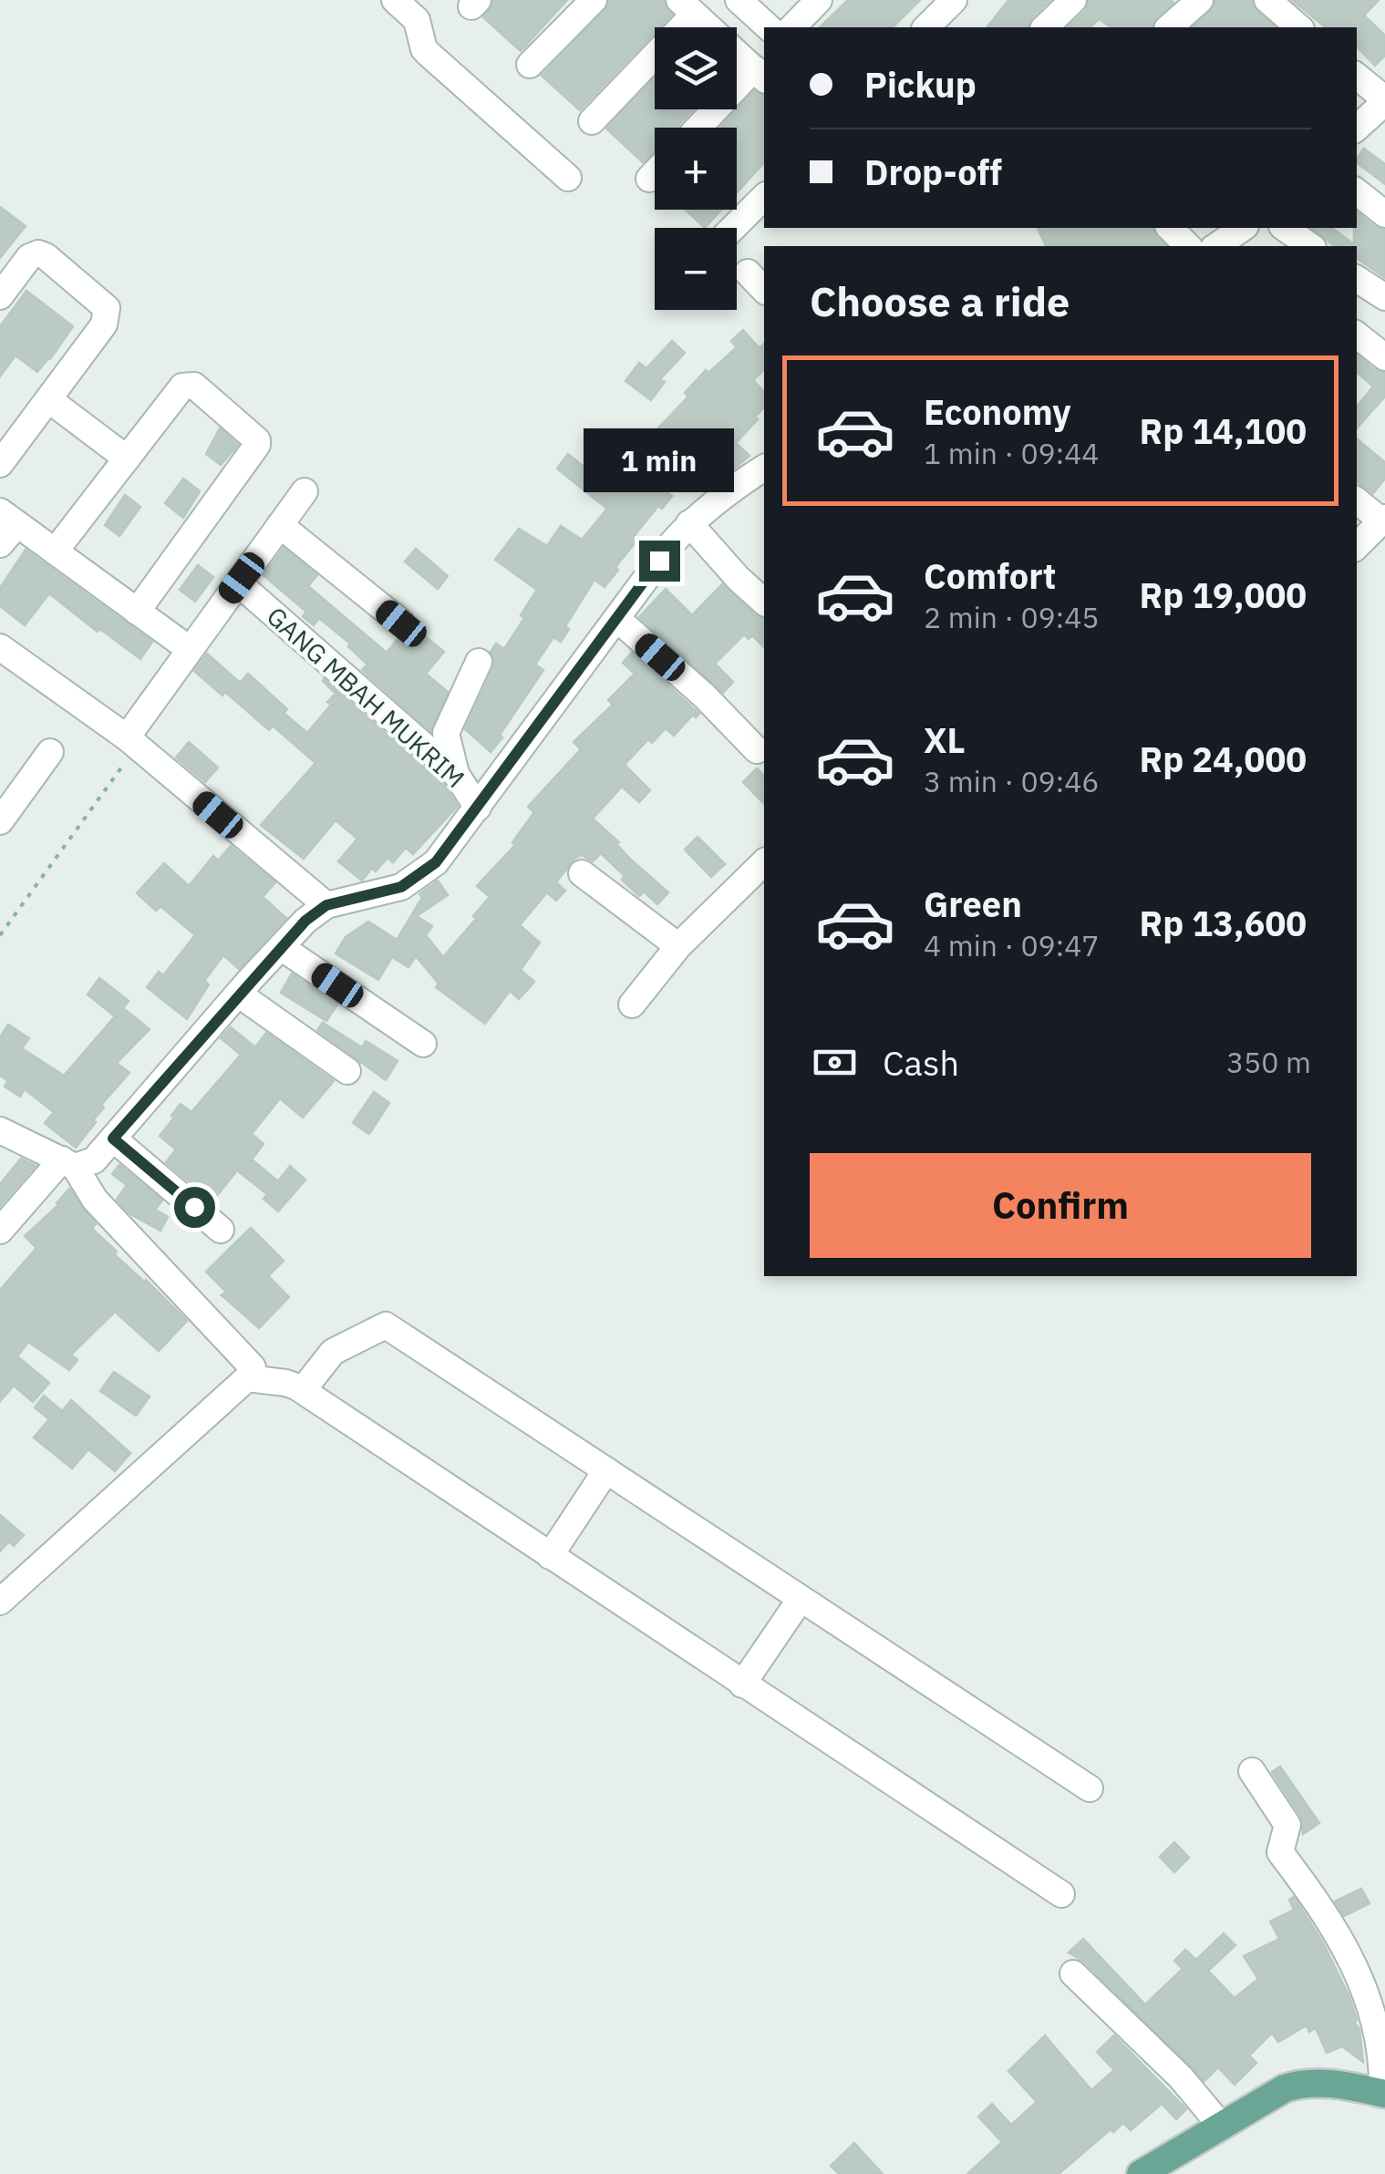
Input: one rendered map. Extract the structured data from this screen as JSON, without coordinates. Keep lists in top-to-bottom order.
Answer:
{
  "streets": {
    "street": ["GANG MBAH MUKRIM"]
  },
  "page": {
    "map_buttons": ["+", "−"],
    "banner": ["Pickup", "Drop-off"],
    "heading": "Choose a ride",
    "list": [
      {
        "name": "Economy",
        "note": "1 min · 09:44",
        "value": "Rp 14,100"
      },
      {
        "name": "Comfort",
        "note": "2 min · 09:45",
        "value": "Rp 19,000"
      },
      {
        "name": "XL",
        "note": "3 min · 09:46",
        "value": "Rp 24,000"
      },
      {
        "name": "Green",
        "note": "4 min · 09:47",
        "value": "Rp 13,600"
      }
    ],
    "bubble": "1 min",
    "pay": ["Cash", "350 m"],
    "buttons": "Confirm"
  }
}
